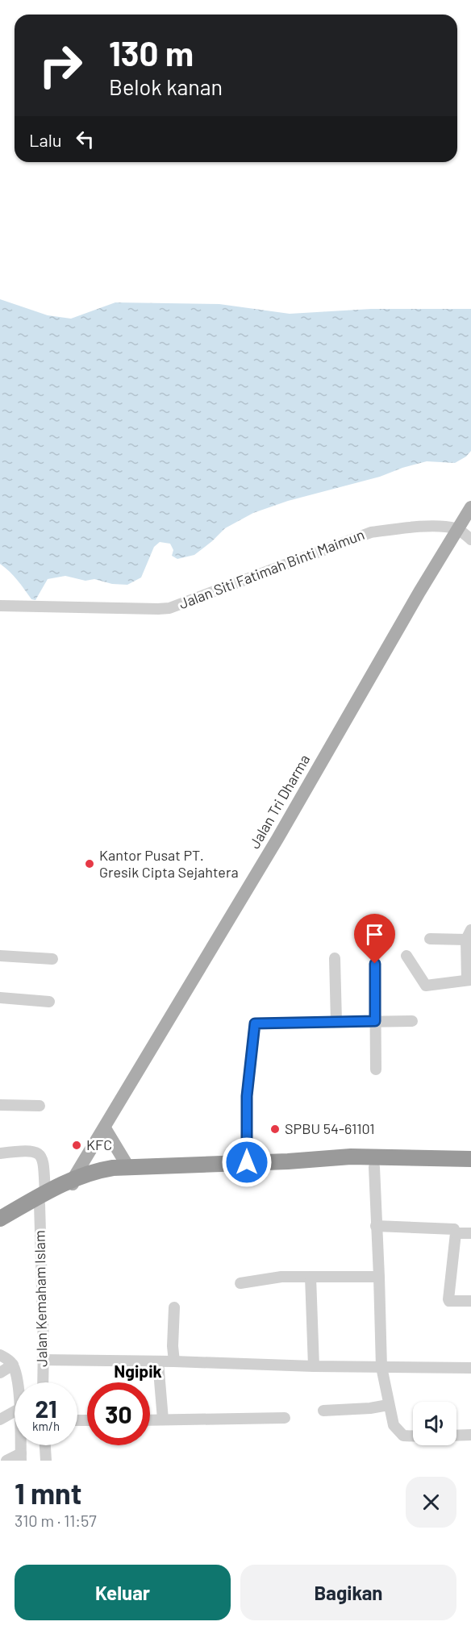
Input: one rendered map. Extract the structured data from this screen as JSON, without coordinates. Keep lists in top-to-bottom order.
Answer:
{
  "streets": {
    "main road": ["Jalan Tri Dharma"],
    "street": ["Jalan Siti Fatimah Binti Maimun", "Jalan Kemaham Islam"]
  },
  "crossings": [
    ["Jalan Siti Fatimah Binti Maimun", "Jalan Tri Dharma"]
  ],
  "districts": ["Ngipik"],
  "places": ["Kantor Pusat PT. Gresik Cipta Sejahtera", "SPBU 54-61101", "KFC"],
  "page": {
    "turn": ["130 m", "Belok kanan"],
    "then": "Lalu",
    "speed": "21 km/h",
    "limit": "30",
    "heading": ["1 mnt", "310 m · 11:57"],
    "buttons": ["Keluar", "Bagikan"]
  }
}
